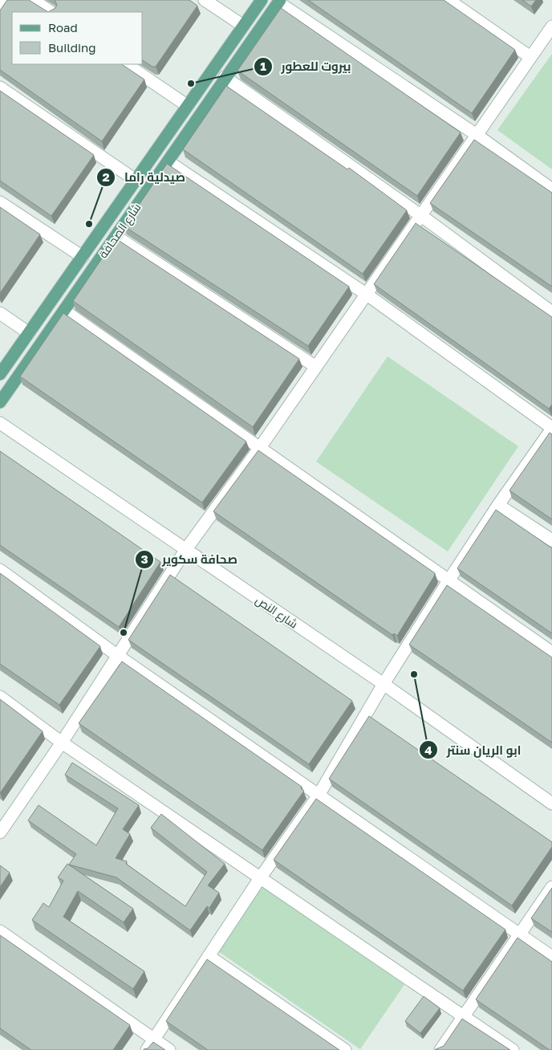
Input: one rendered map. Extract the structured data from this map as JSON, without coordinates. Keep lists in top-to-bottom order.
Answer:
{
  "streets": {
    "main road": ["شارع الصحافة"],
    "street": ["شارع النص"]
  },
  "places": [
    "بيروت للعطور",
    "صيدلية راما",
    "صحافة سكوير",
    "ابو الريان سنتر"
  ],
  "legend": ["Road", "Building"]
}
